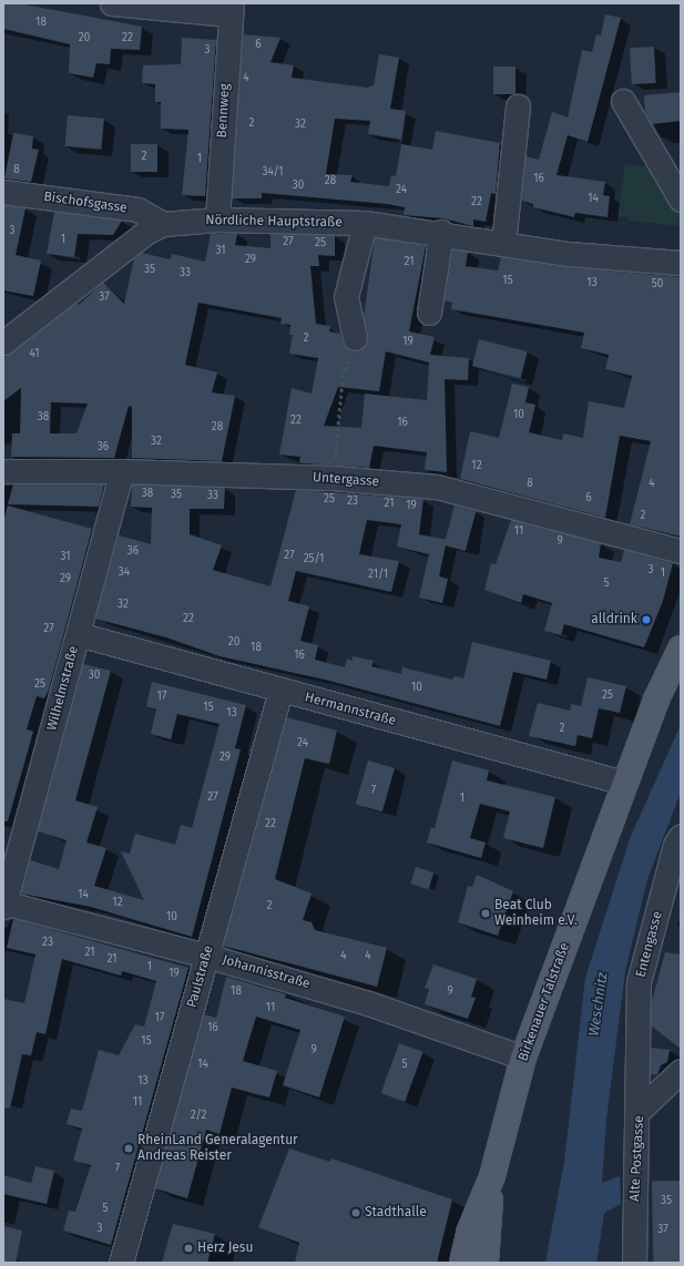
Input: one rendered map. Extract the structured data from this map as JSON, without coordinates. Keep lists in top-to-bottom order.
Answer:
{
  "streets": {
    "main road": ["Birkenauer Talstraße"],
    "street": [
      "Bennweg",
      "Bischofsgasse",
      "Nördliche Hauptstraße",
      "Untergasse",
      "Wilhelmstraße",
      "Hermannstraße",
      "Entengasse",
      "Johannisstraße",
      "Paulstraße",
      "Alte Postgasse"
    ]
  },
  "crossings": [
    ["Bennweg", "Nördliche Hauptstraße"],
    ["Bischofsgasse", "Nördliche Hauptstraße"],
    ["Untergasse", "Wilhelmstraße"],
    ["Wilhelmstraße", "Hermannstraße"],
    ["Wilhelmstraße", "Johannisstraße"],
    ["Hermannstraße", "Paulstraße"],
    ["Hermannstraße", "Birkenauer Talstraße"],
    ["Entengasse", "Alte Postgasse"],
    ["Johannisstraße", "Paulstraße"],
    ["Johannisstraße", "Birkenauer Talstraße"]
  ],
  "water": ["Weschnitz"],
  "places": [
    "alldrink",
    "Beat Club Weinheim e.V.",
    "RheinLand Generalagentur Andreas Reister",
    "Stadthalle",
    "Herz Jesu"
  ],
  "house_numbers": [
    "18",
    "20",
    "22",
    "6",
    "3",
    "4",
    "2",
    "32",
    "2",
    "1",
    "8",
    "34/1",
    "16",
    "28",
    "30",
    "24",
    "14",
    "22",
    "3",
    "1",
    "27",
    "25",
    "31",
    "29",
    "21",
    "35",
    "33",
    "15",
    "13",
    "50",
    "37",
    "2",
    "19",
    "41",
    "10",
    "38",
    "22",
    "16",
    "28",
    "32",
    "36",
    "12",
    "8",
    "4",
    "38",
    "35",
    "33",
    "6",
    "25",
    "23",
    "21",
    "19",
    "2",
    "11",
    "9",
    "36",
    "27",
    "31",
    "25/1",
    "3",
    "34",
    "1",
    "21/1",
    "29",
    "5",
    "32",
    "22",
    "27",
    "20",
    "18",
    "16",
    "30",
    "25",
    "10",
    "25",
    "17",
    "15",
    "13",
    "2",
    "24",
    "29",
    "7",
    "27",
    "1",
    "22",
    "14",
    "12",
    "2",
    "10",
    "23",
    "21",
    "4",
    "4",
    "21",
    "1",
    "19",
    "18",
    "9",
    "11",
    "17",
    "16",
    "15",
    "9",
    "14",
    "5",
    "13",
    "11",
    "2/2",
    "7",
    "35",
    "5",
    "3",
    "37"
  ]
}
